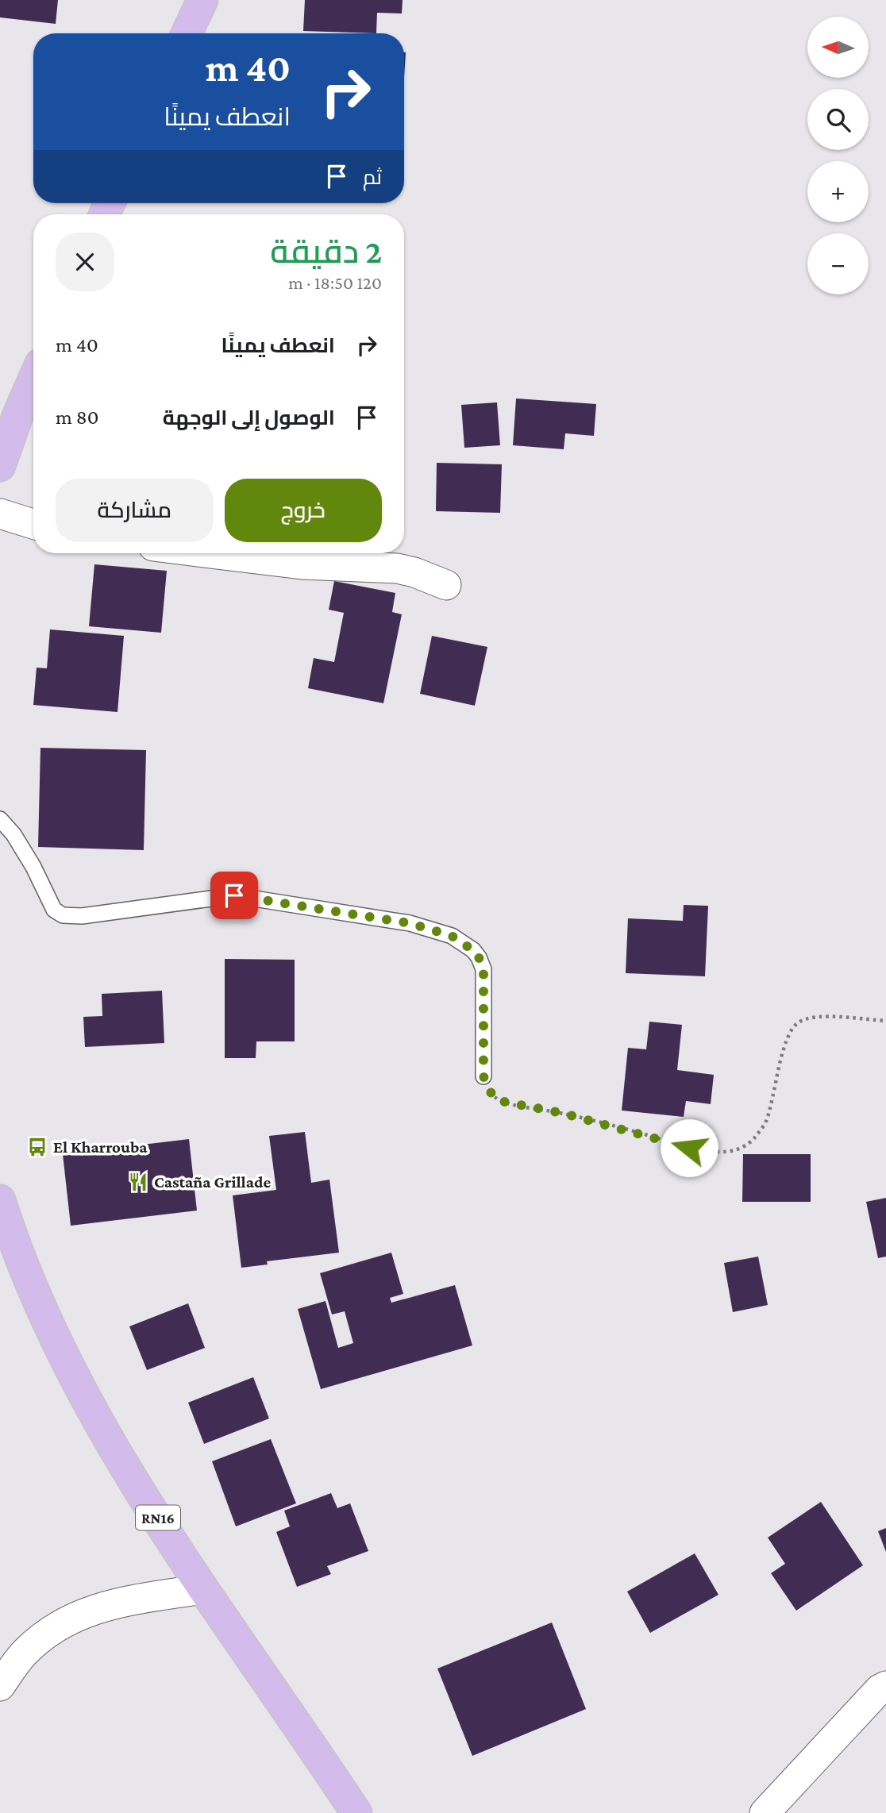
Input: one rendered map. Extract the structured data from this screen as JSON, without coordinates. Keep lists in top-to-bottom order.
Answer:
{
  "streets": {
    "main road": ["RN16"]
  },
  "places": {
    "bus stop": ["El Kharrouba"],
    "restaurant": ["Castaña Grillade"]
  },
  "north": "left",
  "page": {
    "map_buttons": ["+", "−"],
    "turn": ["40 m", "انعطف يمينًا"],
    "then": "ثم",
    "heading": ["2 دقيقة", "120 m · 18:50"],
    "list": [
      {
        "name": "انعطف يمينًا",
        "value": "40 m"
      },
      {
        "name": "الوصول إلى الوجهة",
        "value": "80 m"
      }
    ],
    "buttons": ["خروج", "مشاركة"]
  }
}
